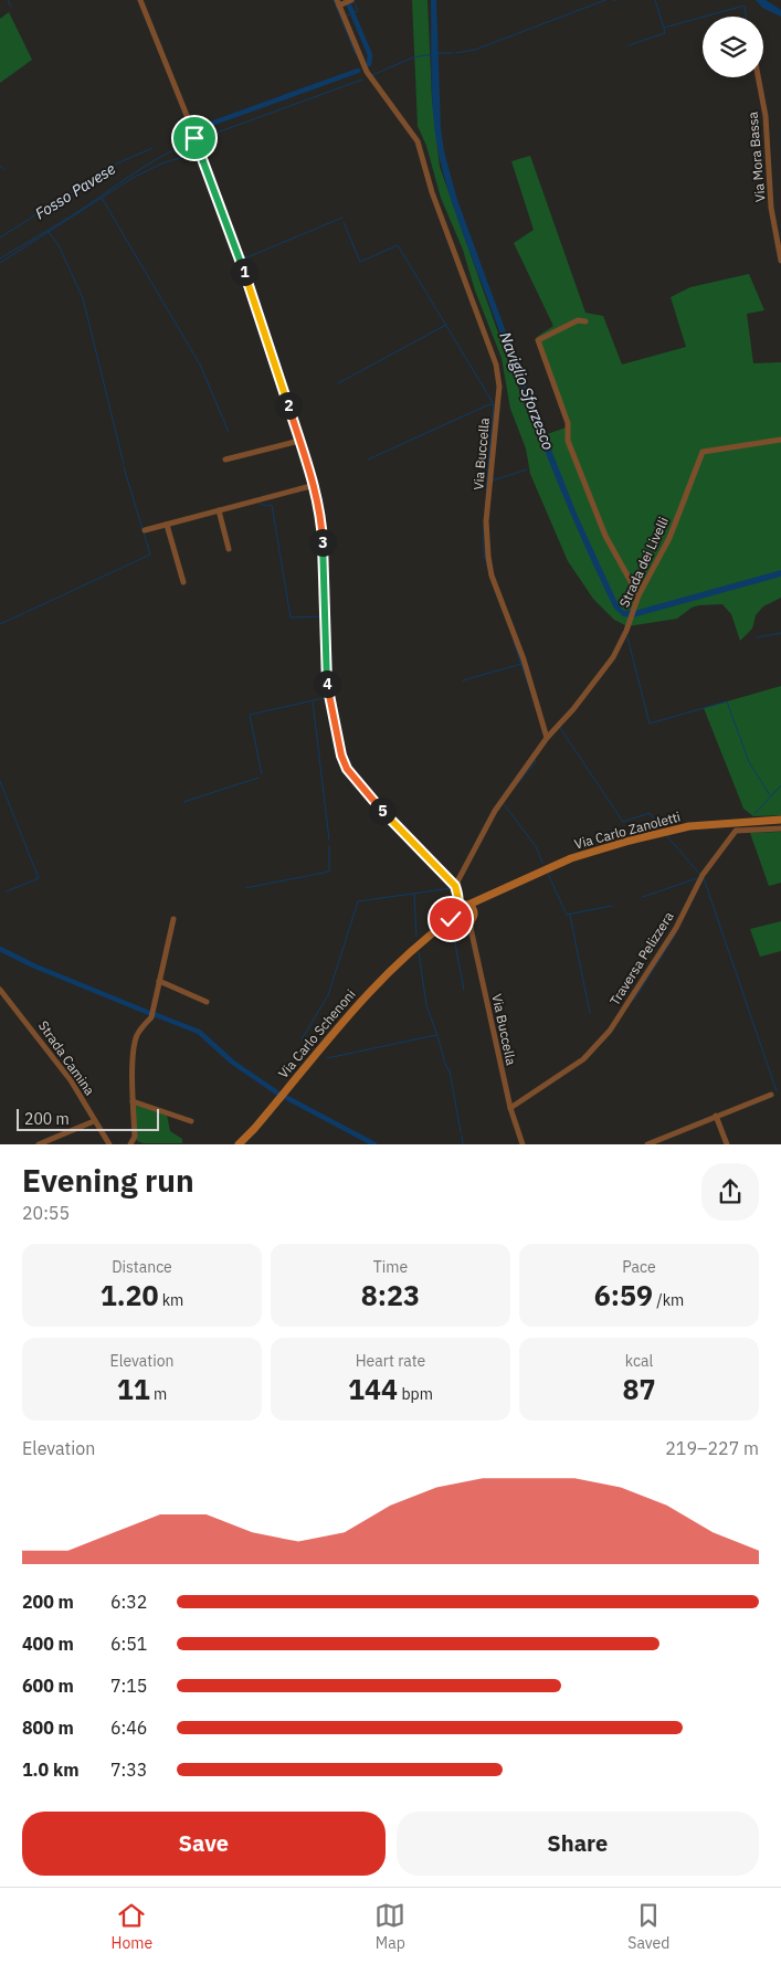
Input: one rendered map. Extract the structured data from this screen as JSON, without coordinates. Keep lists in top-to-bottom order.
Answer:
{
  "streets": {
    "main road": ["Via Carlo Zanoletti", "Via Carlo Schenoni"],
    "street": [
      "Via Mora Bassa",
      "Via Buccella",
      "Strada dei Livelli",
      "Traversa Pelizzera",
      "Strada Camina"
    ]
  },
  "crossings": [
    ["Via Buccella", "Strada dei Livelli"],
    ["Via Buccella", "Via Carlo Zanoletti"],
    ["Via Buccella", "Traversa Pelizzera"],
    ["Via Buccella", "Via Carlo Schenoni"],
    ["Via Carlo Zanoletti", "Via Carlo Schenoni"]
  ],
  "water": ["Fosso Pavese", "Naviglio Sforzesco"],
  "scale_bar": "200 m",
  "page": {
    "pins": [
      "1",
      "2",
      "3",
      "4",
      "5"
    ],
    "scale": "200 m",
    "heading": ["Evening run", "20:55"],
    "stats": [
      ["Distance", "1.20 km"],
      ["Time", "8:23"],
      ["Pace", "6:59 /km"],
      ["Elevation", "11 m"],
      ["Heart rate", "144 bpm"],
      ["kcal", "87"]
    ],
    "chart": ["Elevation", "219–227 m"],
    "list": [
      {
        "name": "200 m",
        "note": "6:32"
      },
      {
        "name": "400 m",
        "note": "6:51"
      },
      {
        "name": "600 m",
        "note": "7:15"
      },
      {
        "name": "800 m",
        "note": "6:46"
      },
      {
        "name": "1.0 km",
        "note": "7:33"
      }
    ],
    "buttons": ["Save", "Share"],
    "tabs": ["Home", "Map", "Saved"]
  }
}
